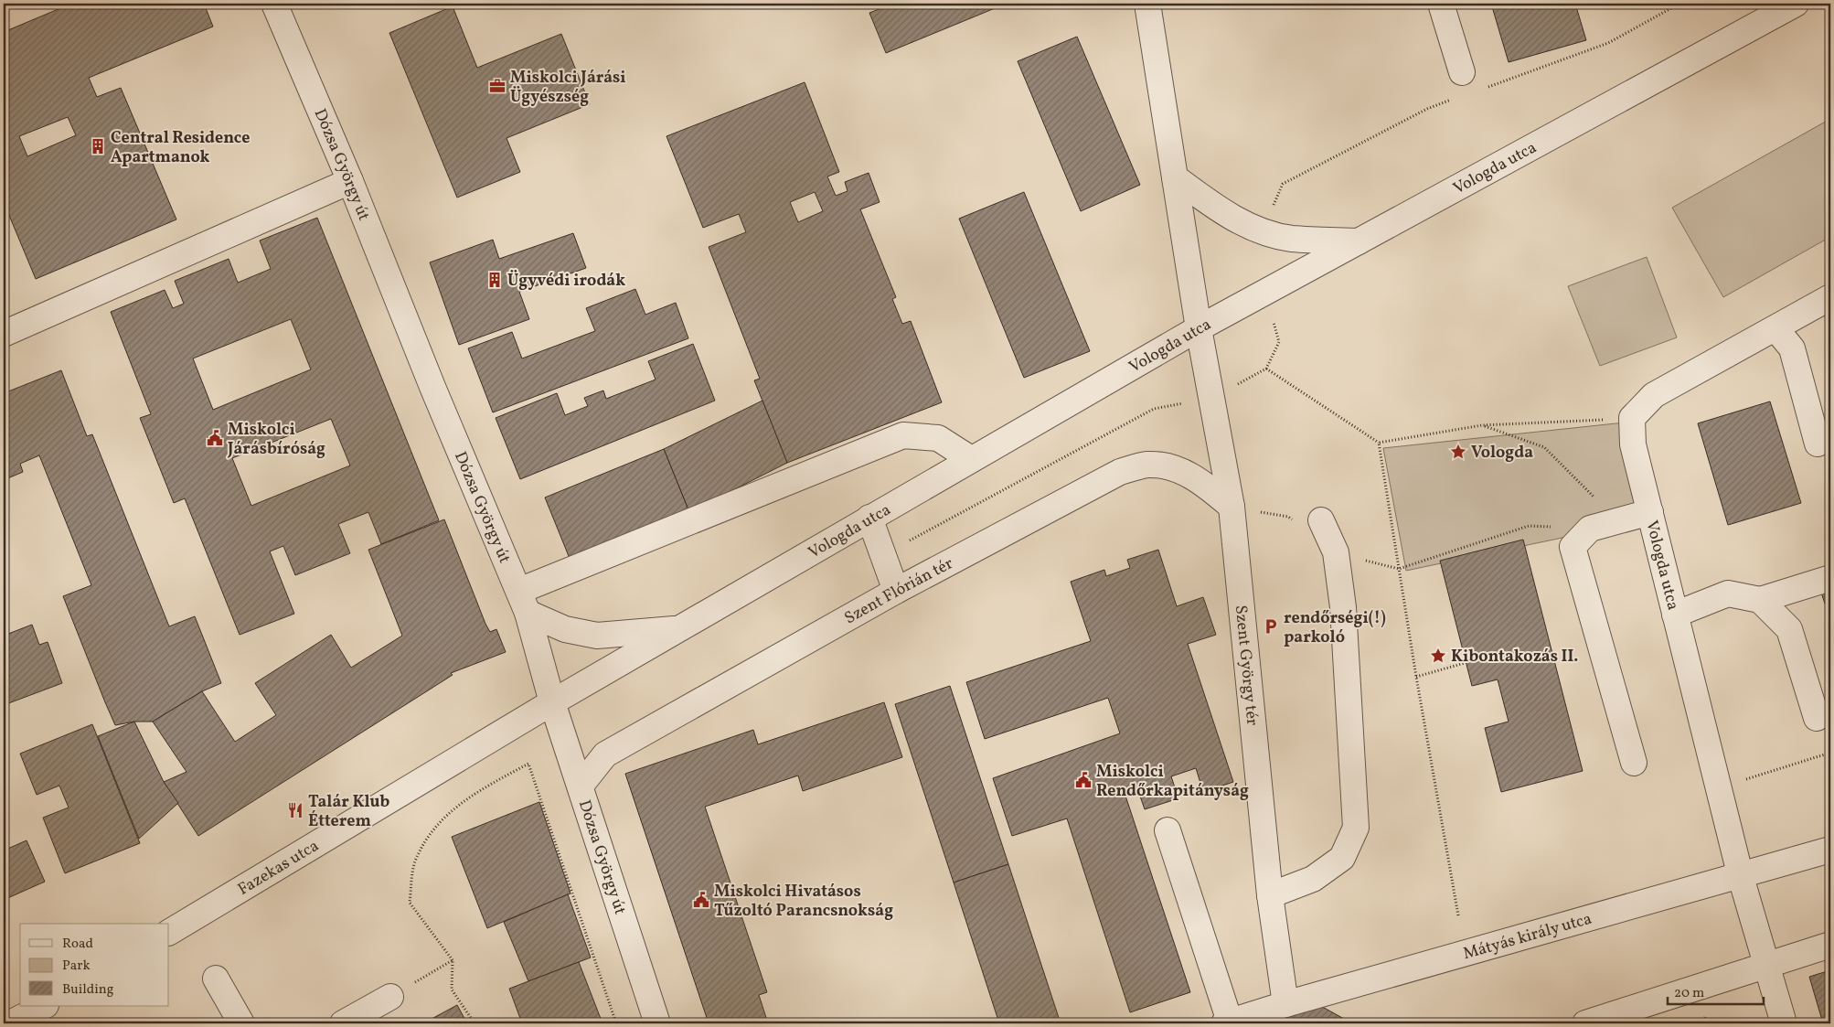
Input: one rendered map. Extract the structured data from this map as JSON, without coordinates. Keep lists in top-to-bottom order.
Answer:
{
  "streets": {
    "street": [
      "Dózsa György út",
      "Vologda utca",
      "Szent Flórián tér",
      "Szent György tér",
      "Fazekas utca",
      "Mátyás király utca"
    ]
  },
  "crossings": [
    ["Dózsa György út", "Vologda utca"],
    ["Dózsa György út", "Szent Flórián tér"],
    ["Dózsa György út", "Fazekas utca"],
    ["Vologda utca", "Szent György tér"],
    ["Vologda utca", "Fazekas utca"],
    ["Vologda utca", "Mátyás király utca"],
    ["Szent Flórián tér", "Szent György tér"],
    ["Szent György tér", "Mátyás király utca"]
  ],
  "places": {
    "office": ["Miskolci Járási Ügyészség"],
    "building": ["Central Residence Apartmanok", "Ügyvédi irodák"],
    "public building": ["Miskolci Járásbíróság", "Miskolci Rendőrkapitányság", "Miskolci Hivatásos Tűzoltó Parancsnokság"],
    "place": ["Vologda", "Kibontakozás II."],
    "parking": ["rendőrségi(!) parkoló"],
    "restaurant": ["Talár Klub Étterem"]
  },
  "legend": ["Road", "Park", "Building"],
  "scale_bar": "20 m"
}
